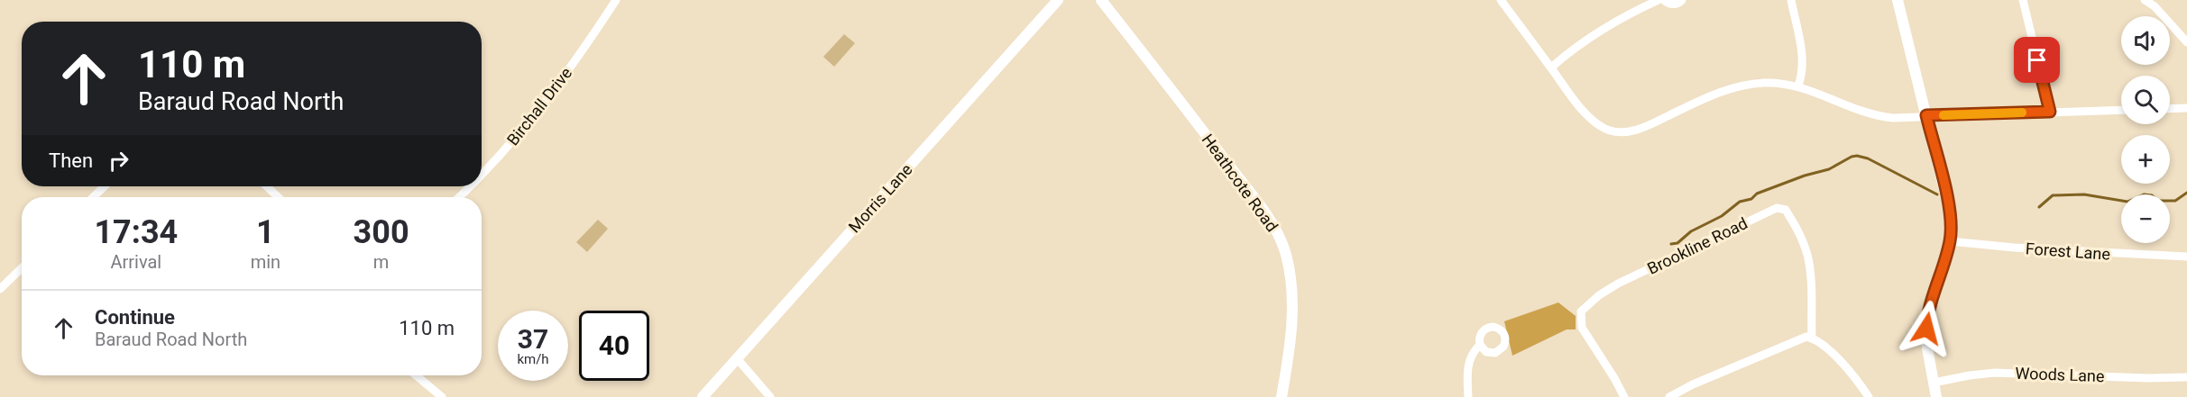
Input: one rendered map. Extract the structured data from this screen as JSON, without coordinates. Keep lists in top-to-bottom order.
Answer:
{
  "streets": {
    "street": [
      "Birchall Drive",
      "Heathcote Road",
      "Morris Lane",
      "Brookline Road",
      "Forest Lane",
      "Woods Lane"
    ]
  },
  "page": {
    "map_buttons": ["+", "−"],
    "turn": ["110 m", "Baraud Road North"],
    "then": "Then",
    "eta": [
      "17:34",
      "Arrival",
      "1",
      "min",
      "300",
      "m"
    ],
    "list": [
      {
        "name": "Continue",
        "note": "Baraud Road North",
        "value": "110 m"
      }
    ],
    "speed": "37 km/h",
    "limit": "40"
  }
}
